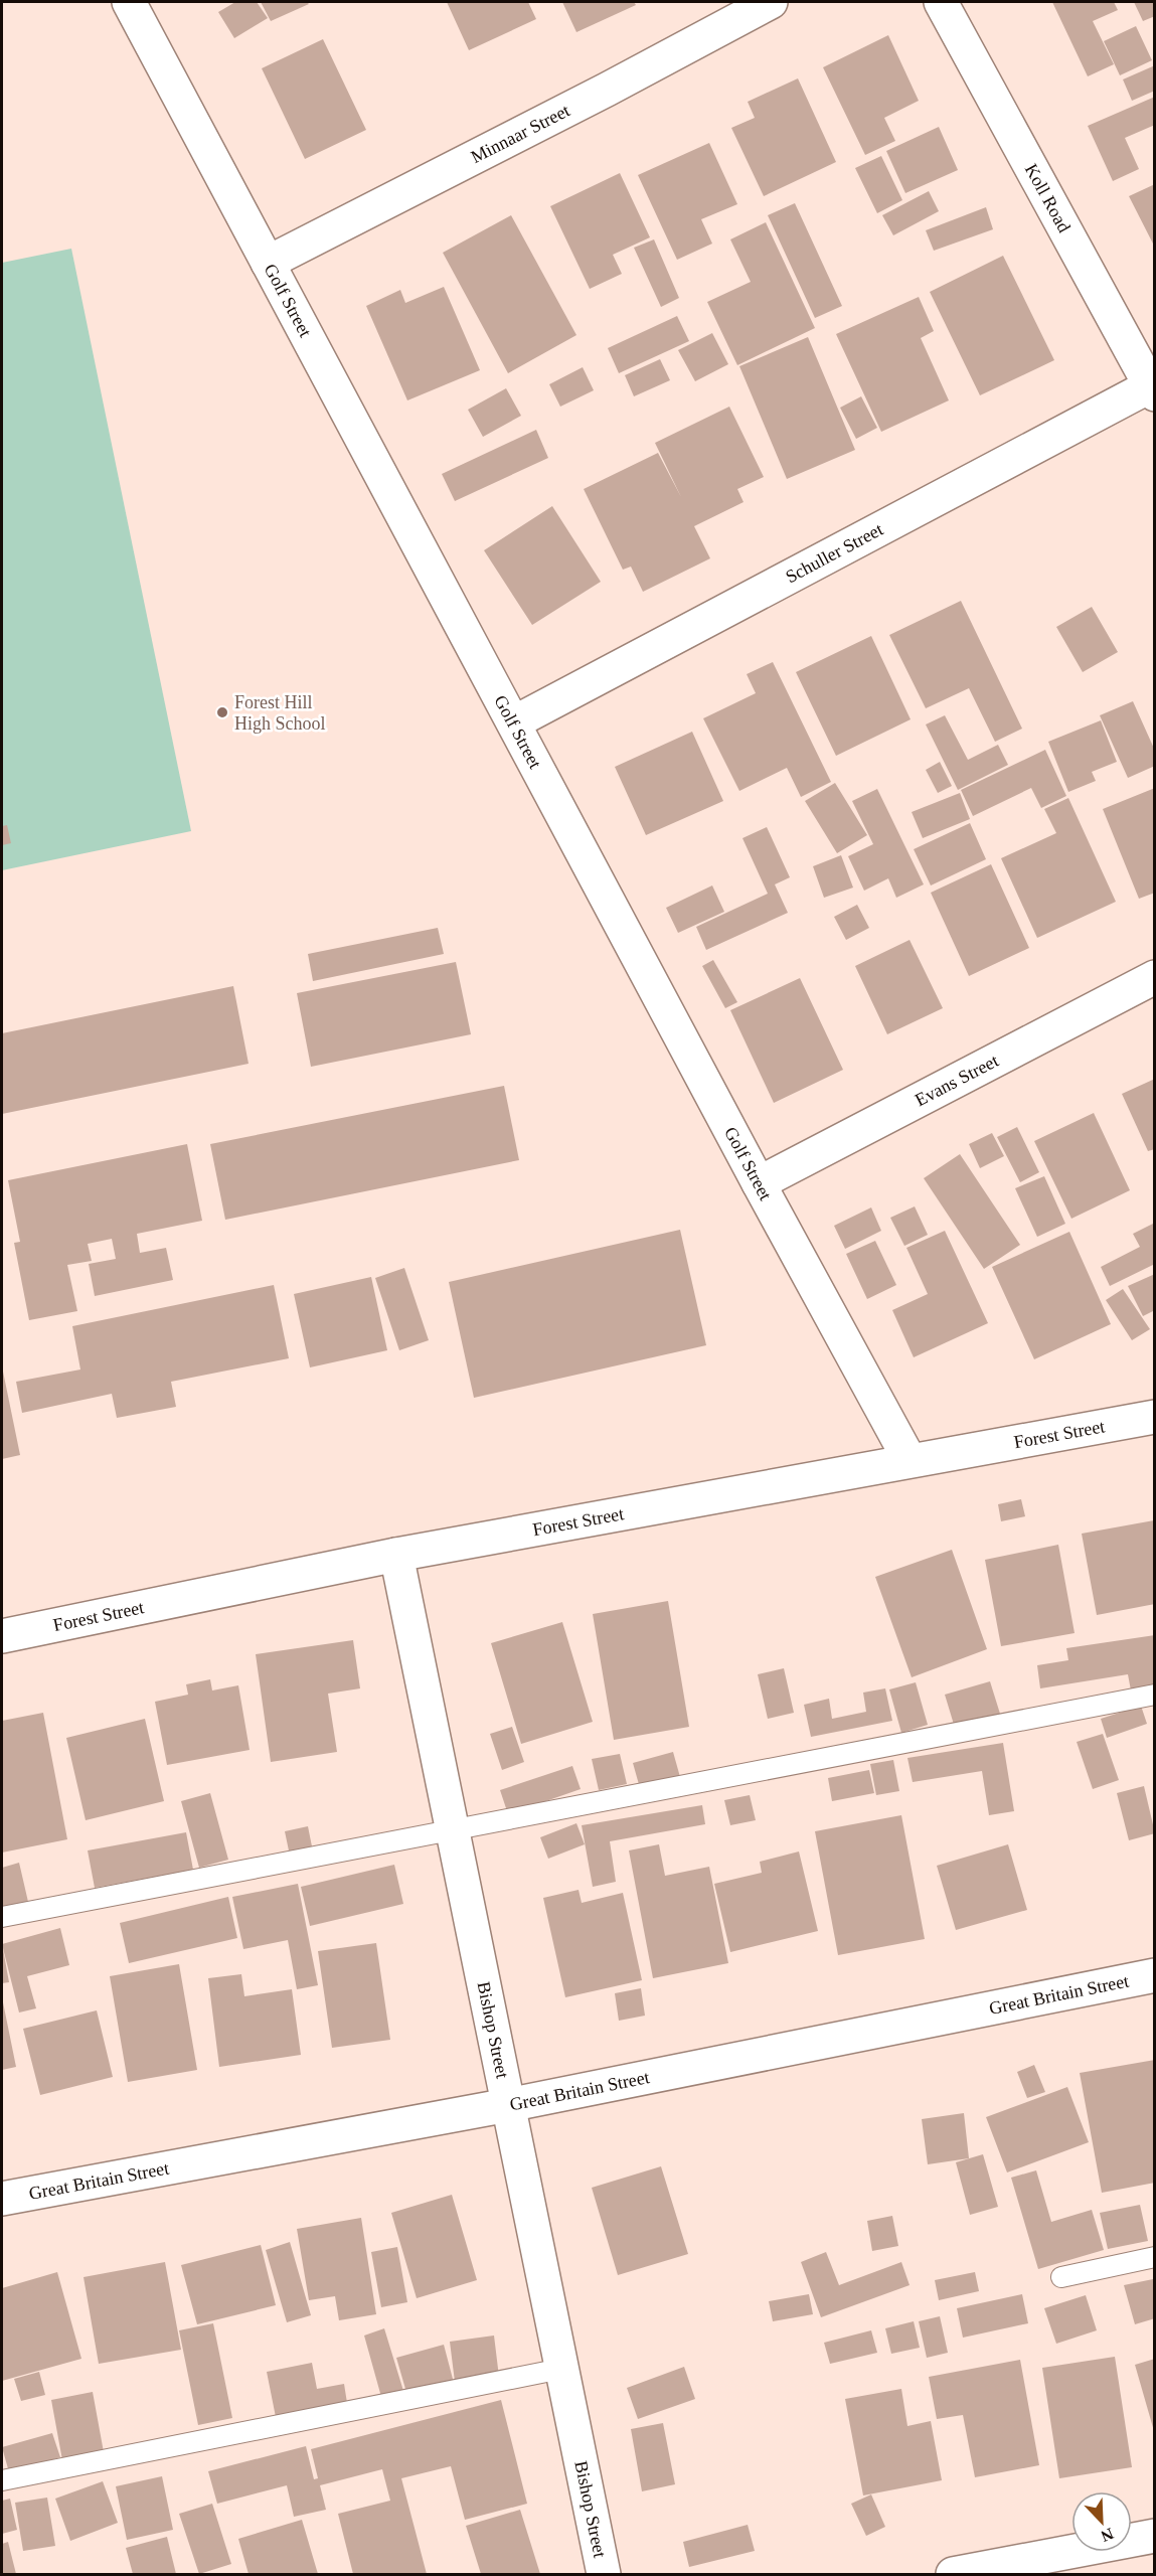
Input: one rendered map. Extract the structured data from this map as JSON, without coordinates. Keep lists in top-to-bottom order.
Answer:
{
  "streets": {
    "street": [
      "Minnaar Street",
      "Koll Road",
      "Golf Street",
      "Schuller Street",
      "Evans Street",
      "Forest Street",
      "Great Britain Street",
      "Bishop Street"
    ]
  },
  "crossings": [
    ["Minnaar Street", "Golf Street"],
    ["Koll Road", "Schuller Street"],
    ["Golf Street", "Schuller Street"],
    ["Golf Street", "Evans Street"],
    ["Golf Street", "Forest Street"],
    ["Forest Street", "Bishop Street"],
    ["Great Britain Street", "Bishop Street"]
  ],
  "places": ["Forest Hill High School"],
  "north": "bottom right"
}
